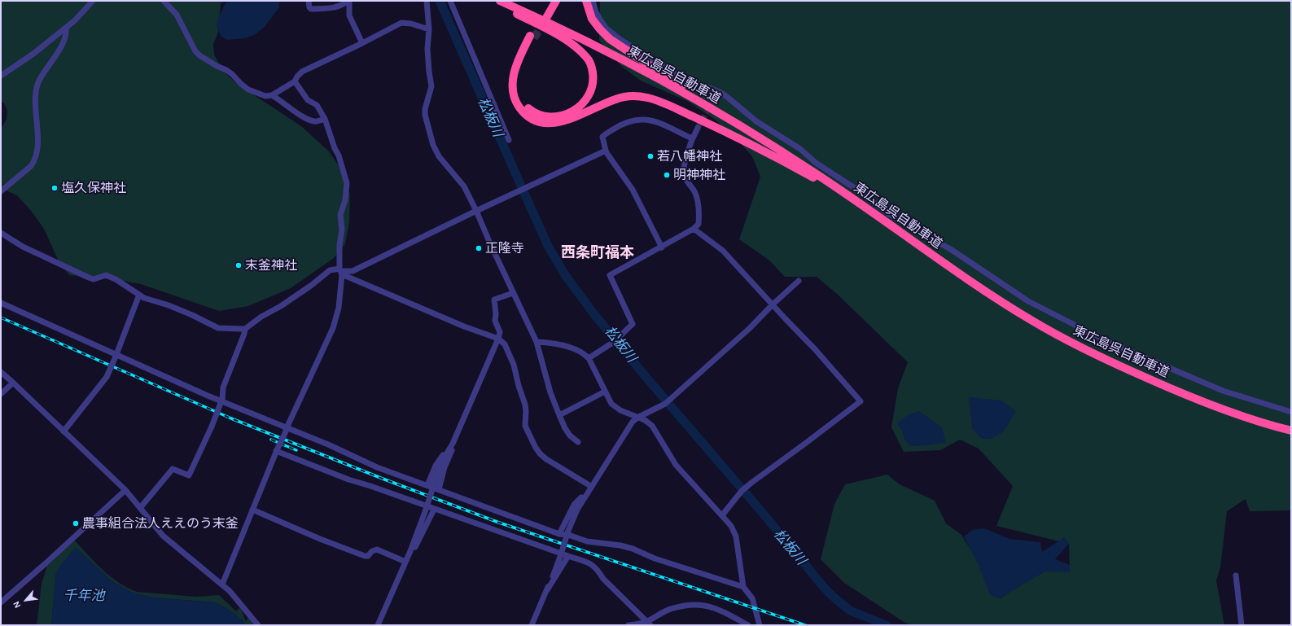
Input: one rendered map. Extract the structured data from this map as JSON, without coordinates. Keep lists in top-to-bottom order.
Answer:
{
  "streets": {
    "highway": ["東広島呉自動車道"]
  },
  "districts": ["西条町福本"],
  "water": ["松板川", "千年池"],
  "places": [
    "若八幡神社",
    "明神神社",
    "塩久保神社",
    "正隆寺",
    "末釜神社",
    "農事組合法人ええのう末釜"
  ],
  "north": "bottom left"
}
